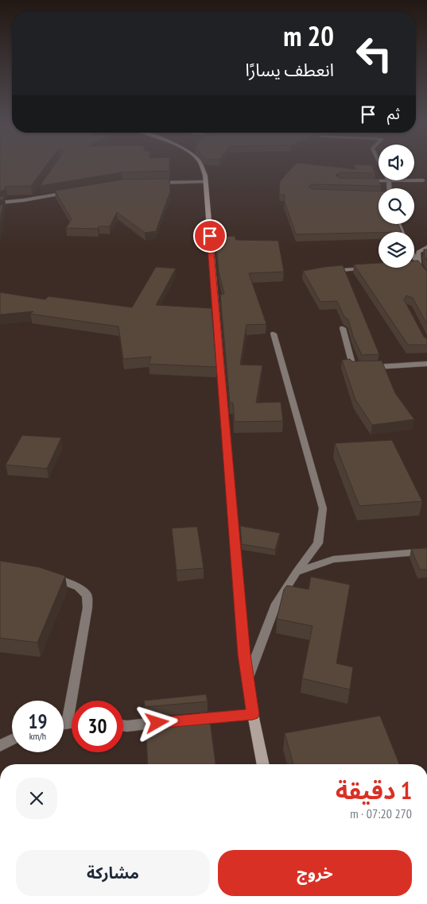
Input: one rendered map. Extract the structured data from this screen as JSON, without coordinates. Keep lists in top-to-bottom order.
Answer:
{
  "page": {
    "turn": ["20 m", "انعطف يسارًا"],
    "then": "ثم",
    "speed": "19 km/h",
    "limit": "30",
    "heading": ["1 دقيقة", "270 m · 07:20"],
    "buttons": ["خروج", "مشاركة"]
  }
}
